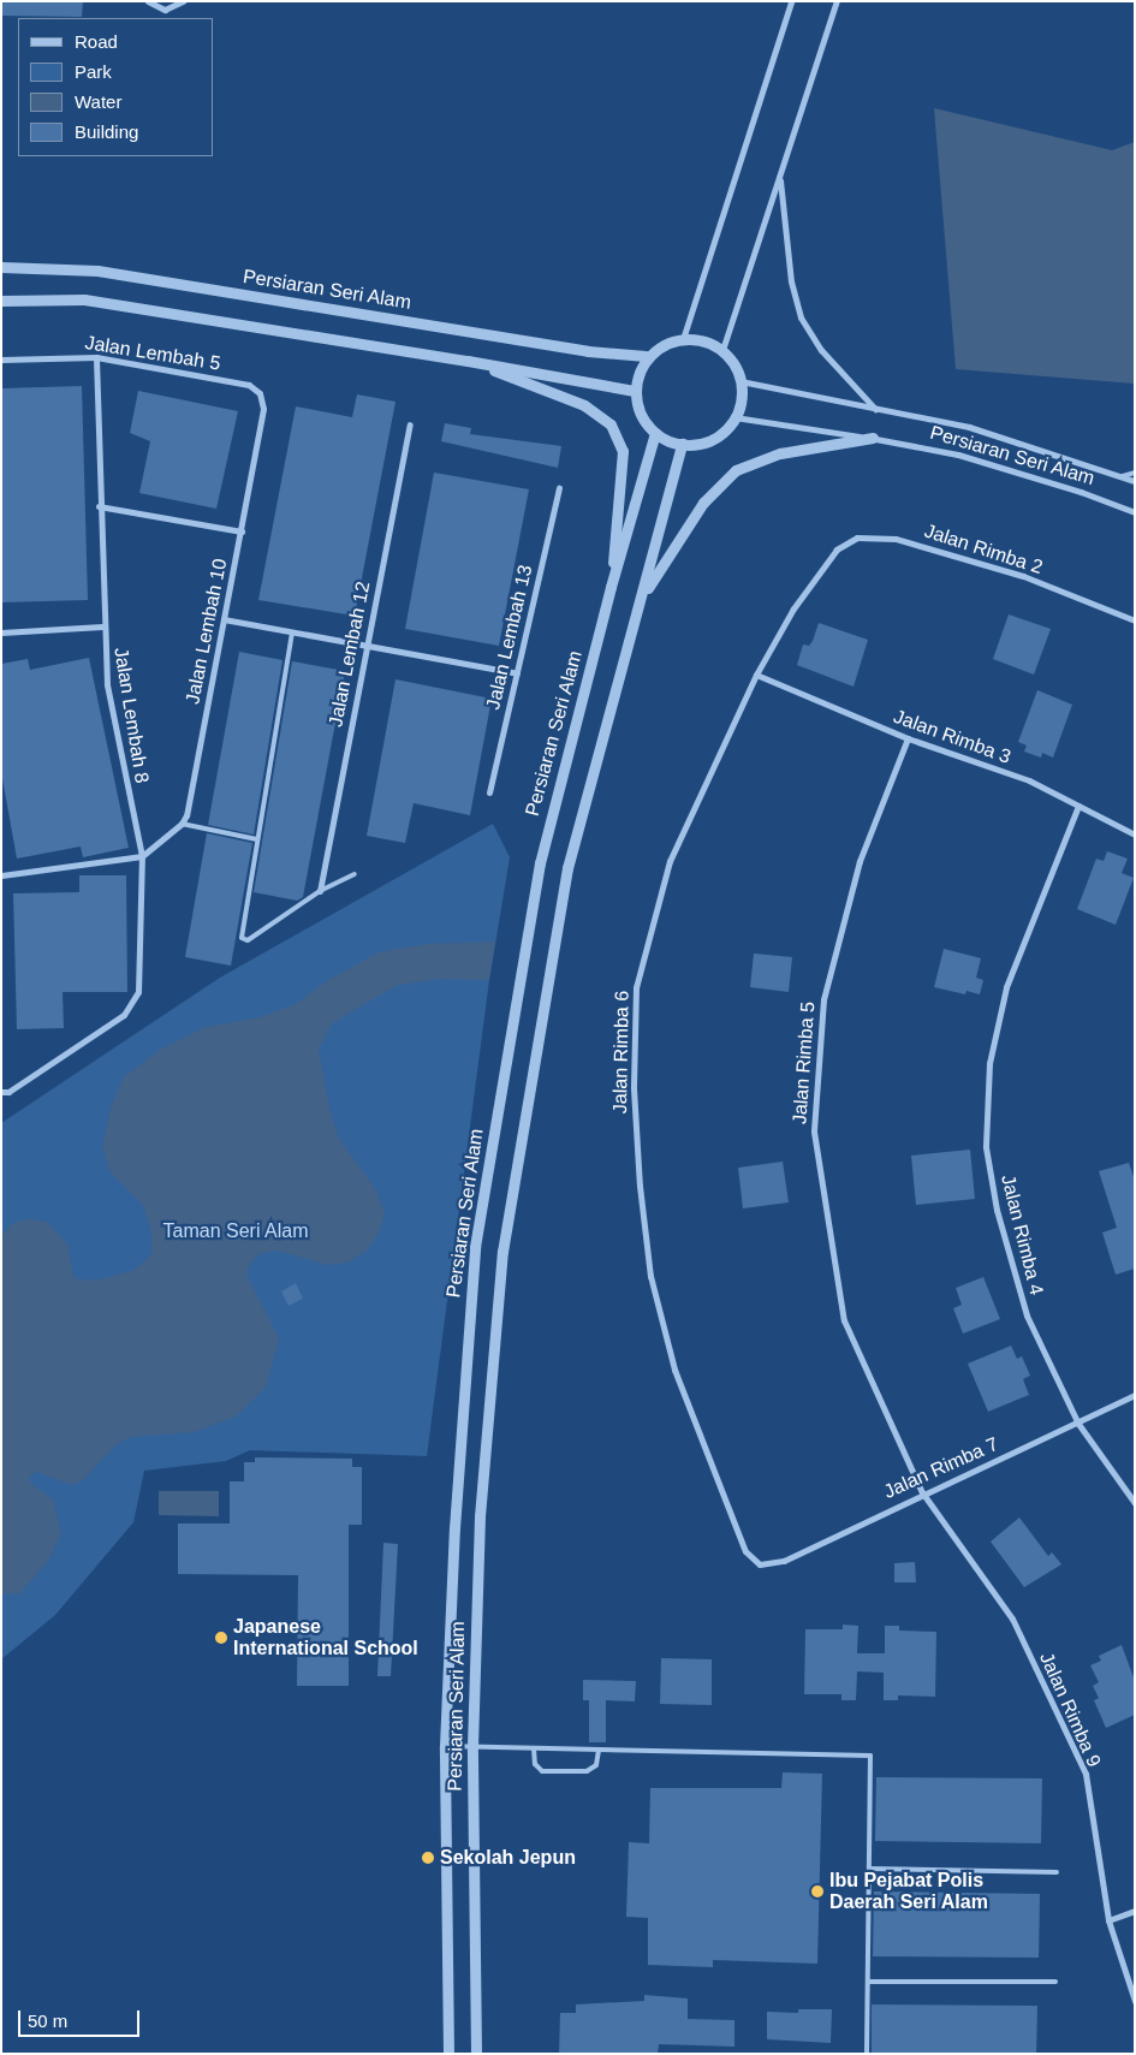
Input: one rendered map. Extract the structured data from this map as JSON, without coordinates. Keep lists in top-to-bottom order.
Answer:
{
  "streets": {
    "street": [
      "Persiaran Seri Alam",
      "Jalan Lembah 5",
      "Jalan Rimba 2",
      "Jalan Lembah 10",
      "Jalan Lembah 13",
      "Jalan Lembah 12",
      "Jalan Lembah 8",
      "Jalan Rimba 3",
      "Jalan Rimba 6",
      "Jalan Rimba 5",
      "Jalan Rimba 4",
      "Jalan Rimba 7",
      "Jalan Rimba 9"
    ]
  },
  "crossings": [
    ["Jalan Lembah 5", "Jalan Lembah 10"],
    ["Jalan Lembah 5", "Jalan Lembah 8"],
    ["Jalan Rimba 2", "Jalan Rimba 6"],
    ["Jalan Rimba 3", "Jalan Rimba 6"],
    ["Jalan Rimba 3", "Jalan Rimba 5"],
    ["Jalan Rimba 3", "Jalan Rimba 4"],
    ["Jalan Rimba 6", "Jalan Rimba 7"],
    ["Jalan Rimba 5", "Jalan Rimba 7"],
    ["Jalan Rimba 5", "Jalan Rimba 9"],
    ["Jalan Rimba 4", "Jalan Rimba 7"],
    ["Jalan Rimba 7", "Jalan Rimba 9"]
  ],
  "parks": ["Taman Seri Alam"],
  "places": ["Japanese International School", "Sekolah Jepun", "Ibu Pejabat Polis Daerah Seri Alam"],
  "legend": [
    "Road",
    "Park",
    "Water",
    "Building"
  ],
  "scale_bar": "50 m"
}
